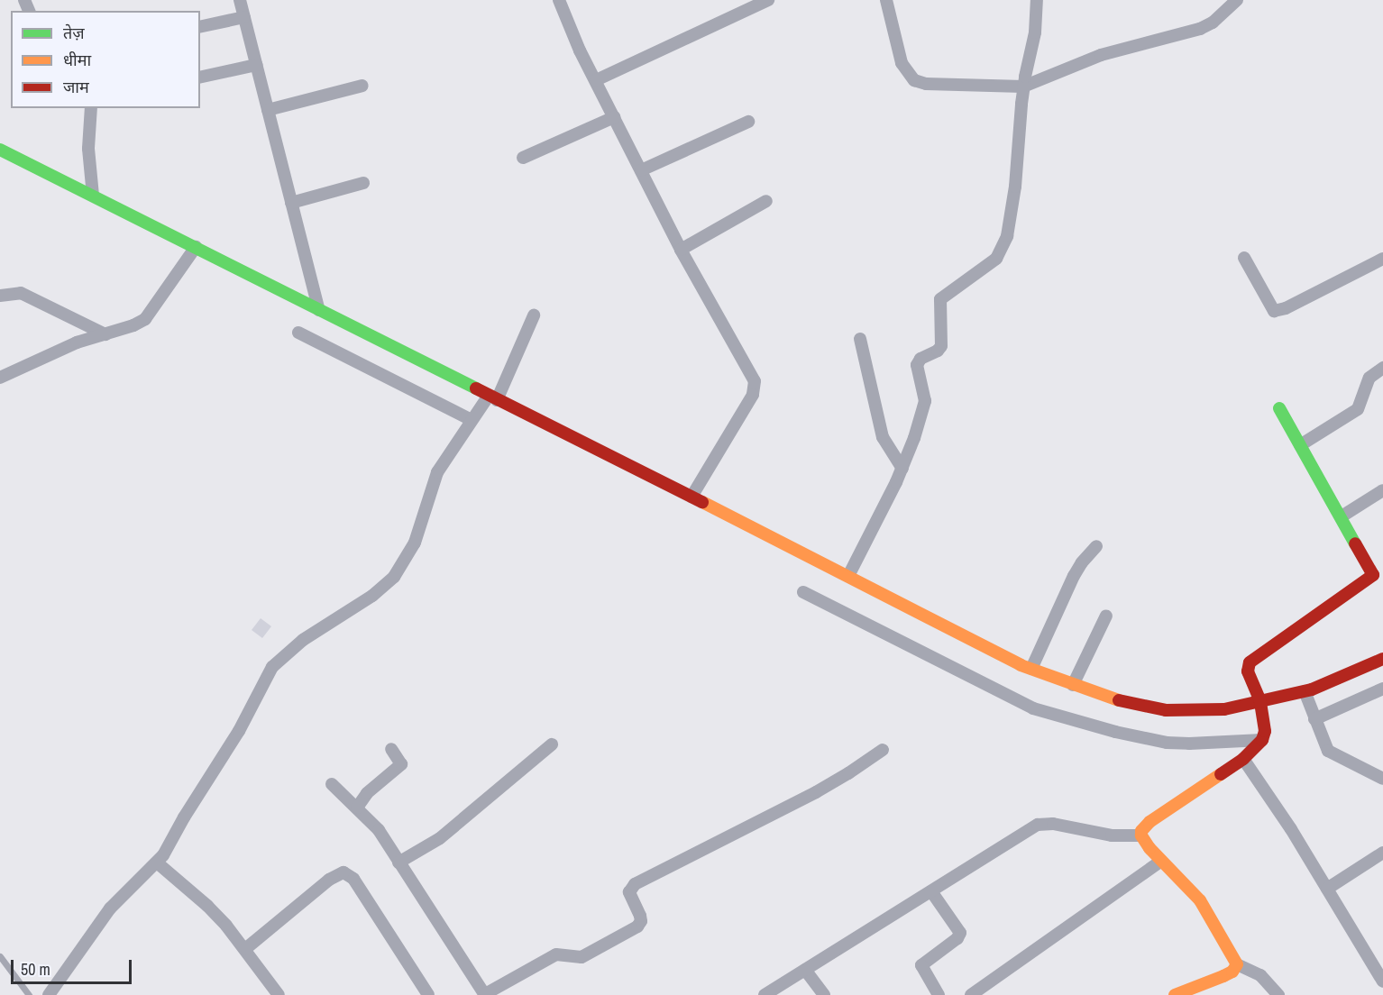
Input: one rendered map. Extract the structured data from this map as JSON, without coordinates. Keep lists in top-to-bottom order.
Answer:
{
  "legend": ["तेज़", "धीमा", "जाम"],
  "scale_bar": "50 m"
}
